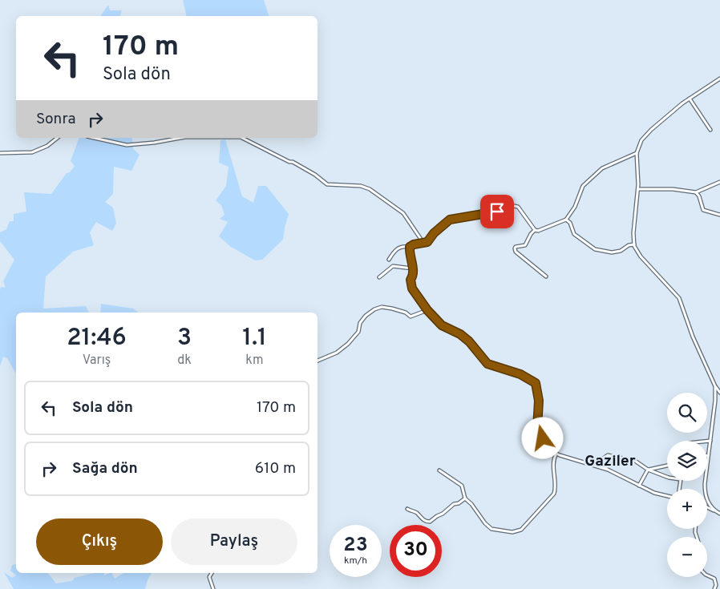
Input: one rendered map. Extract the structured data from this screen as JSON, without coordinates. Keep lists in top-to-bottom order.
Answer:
{
  "districts": ["Gaziler"],
  "page": {
    "turn": ["170 m", "Sola dön"],
    "then": "Sonra",
    "eta": [
      "21:46",
      "Varış",
      "3",
      "dk",
      "1.1",
      "km"
    ],
    "list": [
      {
        "name": "Sola dön",
        "value": "170 m"
      },
      {
        "name": "Sağa dön",
        "value": "610 m"
      }
    ],
    "map_buttons": ["+", "−"],
    "buttons": ["Çıkış", "Paylaş"],
    "speed": "23 km/h",
    "limit": "30"
  }
}
